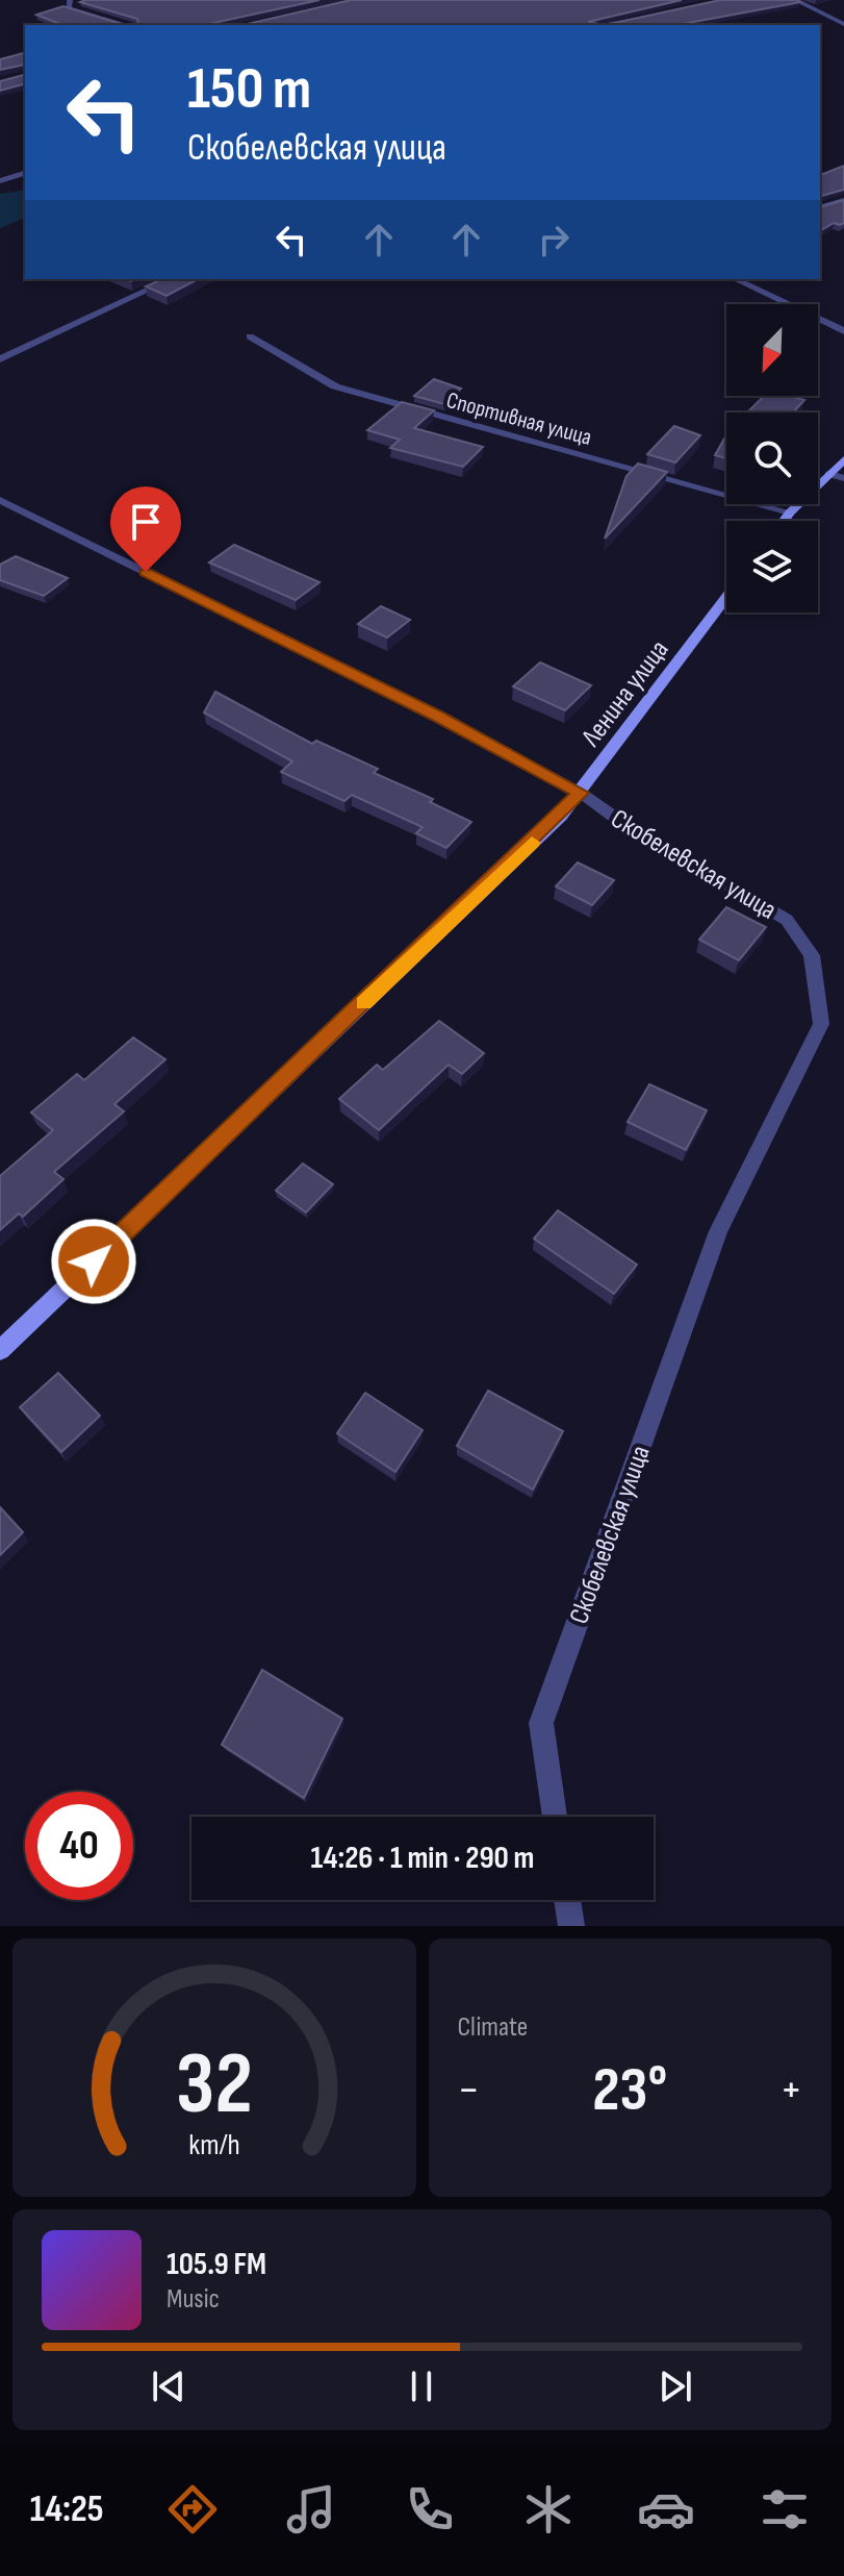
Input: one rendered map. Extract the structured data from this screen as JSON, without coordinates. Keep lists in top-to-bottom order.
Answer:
{
  "streets": {
    "street": ["Спортивная улица", "Ленина улица", "Скобелевская улица"]
  },
  "crossings": [
    ["Ленина улица", "Скобелевская улица"]
  ],
  "north": "bottom left",
  "page": {
    "turn": ["150 m", "Скобелевская улица"],
    "limit": "40",
    "trip": "14:26 · 1 min · 290 m",
    "tile": "Climate",
    "heat": ["−", "23°", "+"],
    "song": ["105.9 FM", "Music"],
    "tabs": "14:25",
    "gauge": ["32", "km/h"]
  }
}
